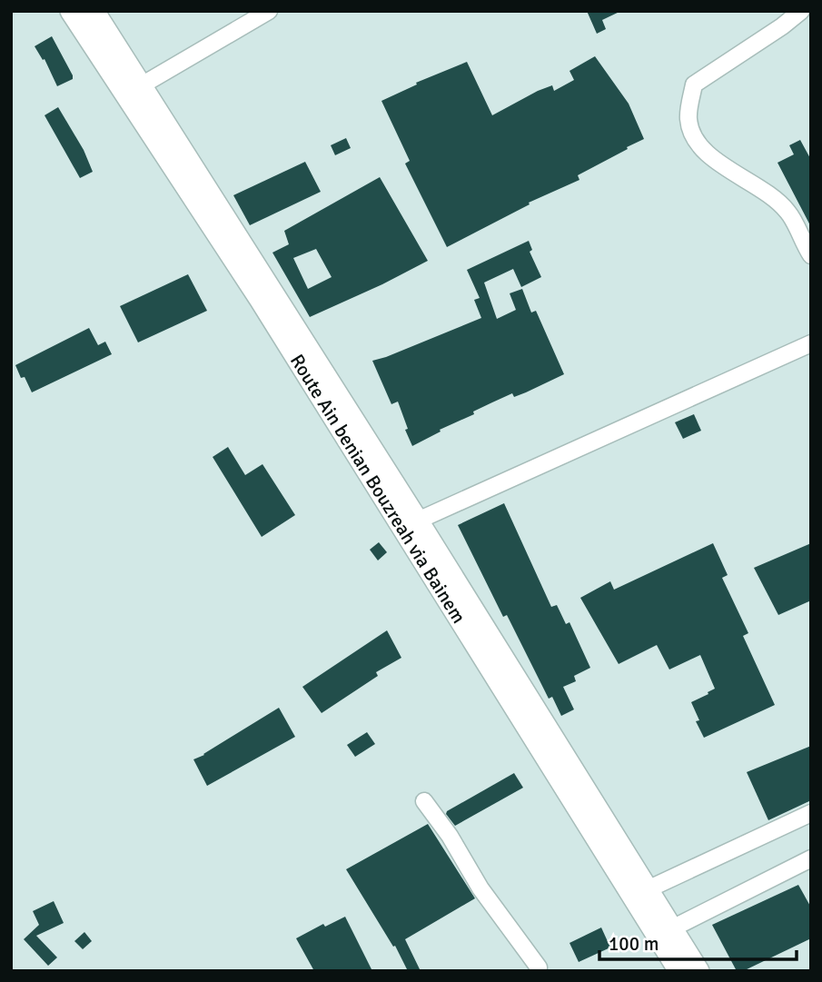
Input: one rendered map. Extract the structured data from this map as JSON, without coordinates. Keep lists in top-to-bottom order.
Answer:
{
  "streets": {
    "main road": ["Route Ain benian Bouzreah via Bainem"]
  },
  "scale_bar": "100 m"
}
